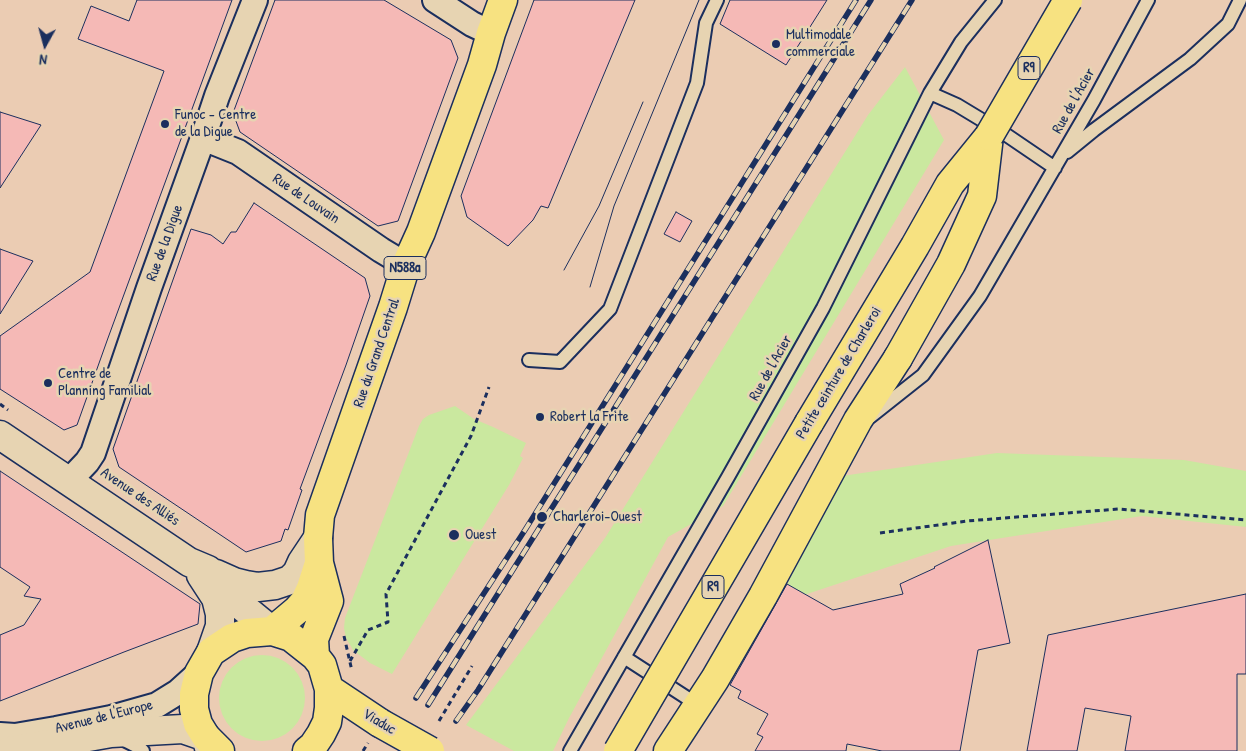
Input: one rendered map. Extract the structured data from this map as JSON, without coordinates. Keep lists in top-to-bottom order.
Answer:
{
  "streets": {
    "main road": [
      "R9",
      "N588a",
      "Rue du Grand Central",
      "Petite ceinture de Charleroi",
      "Viaduc"
    ],
    "street": [
      "Rue de Louvain",
      "Rue de la Digue",
      "Avenue des Alliés",
      "Avenue de l'Europe"
    ],
    "lane": ["Rue de l'Acier"]
  },
  "crossings": [
    ["Rue de Louvain", "Rue de la Digue"],
    ["Rue de Louvain", "Rue du Grand Central"],
    ["Rue de la Digue", "Avenue des Alliés"],
    ["N588a", "Rue du Grand Central"],
    ["N588a", "Avenue des Alliés"],
    ["N588a", "Avenue de l'Europe"],
    ["N588a", "Viaduc"],
    ["Rue du Grand Central", "Avenue des Alliés"],
    ["Avenue des Alliés", "Avenue de l'Europe"]
  ],
  "places": [
    "Multimodale commerciale",
    "Funoc - Centre de la Digue",
    "Centre de Planning Familial",
    "Robert la Frite",
    "Charleroi-Ouest",
    "Ouest"
  ],
  "north": "bottom"
}
